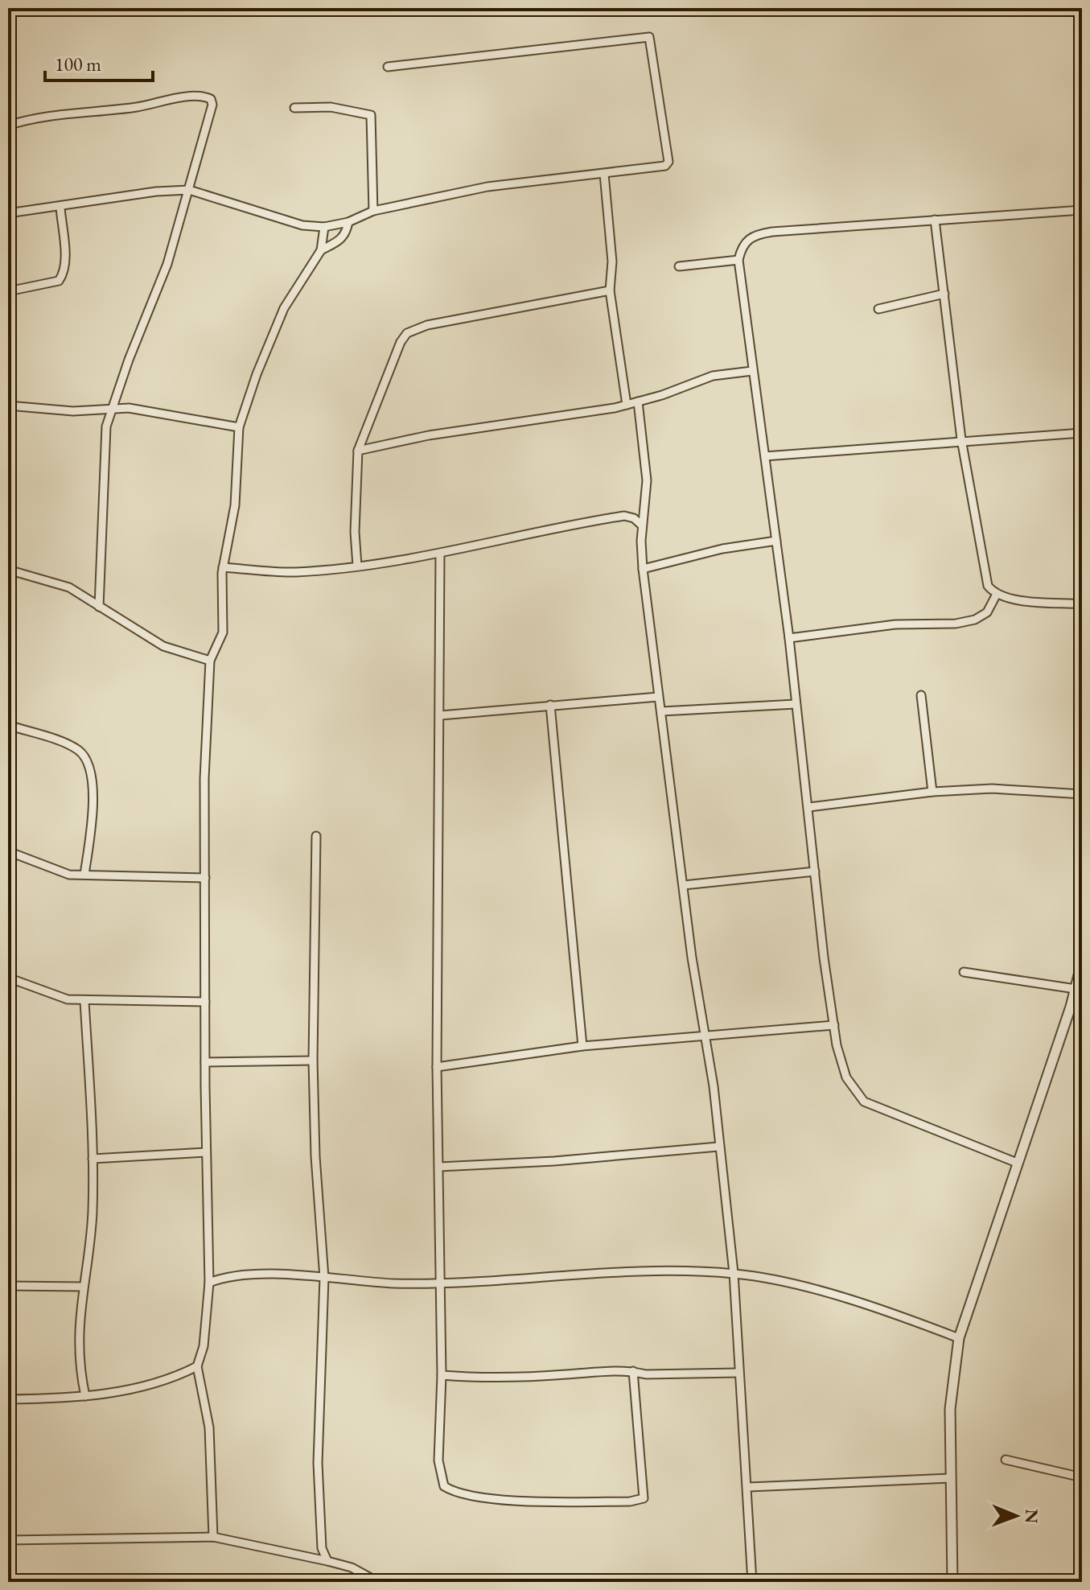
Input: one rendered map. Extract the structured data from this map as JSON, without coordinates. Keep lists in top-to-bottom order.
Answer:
{
  "scale_bar": "100 m",
  "north": "right"
}
